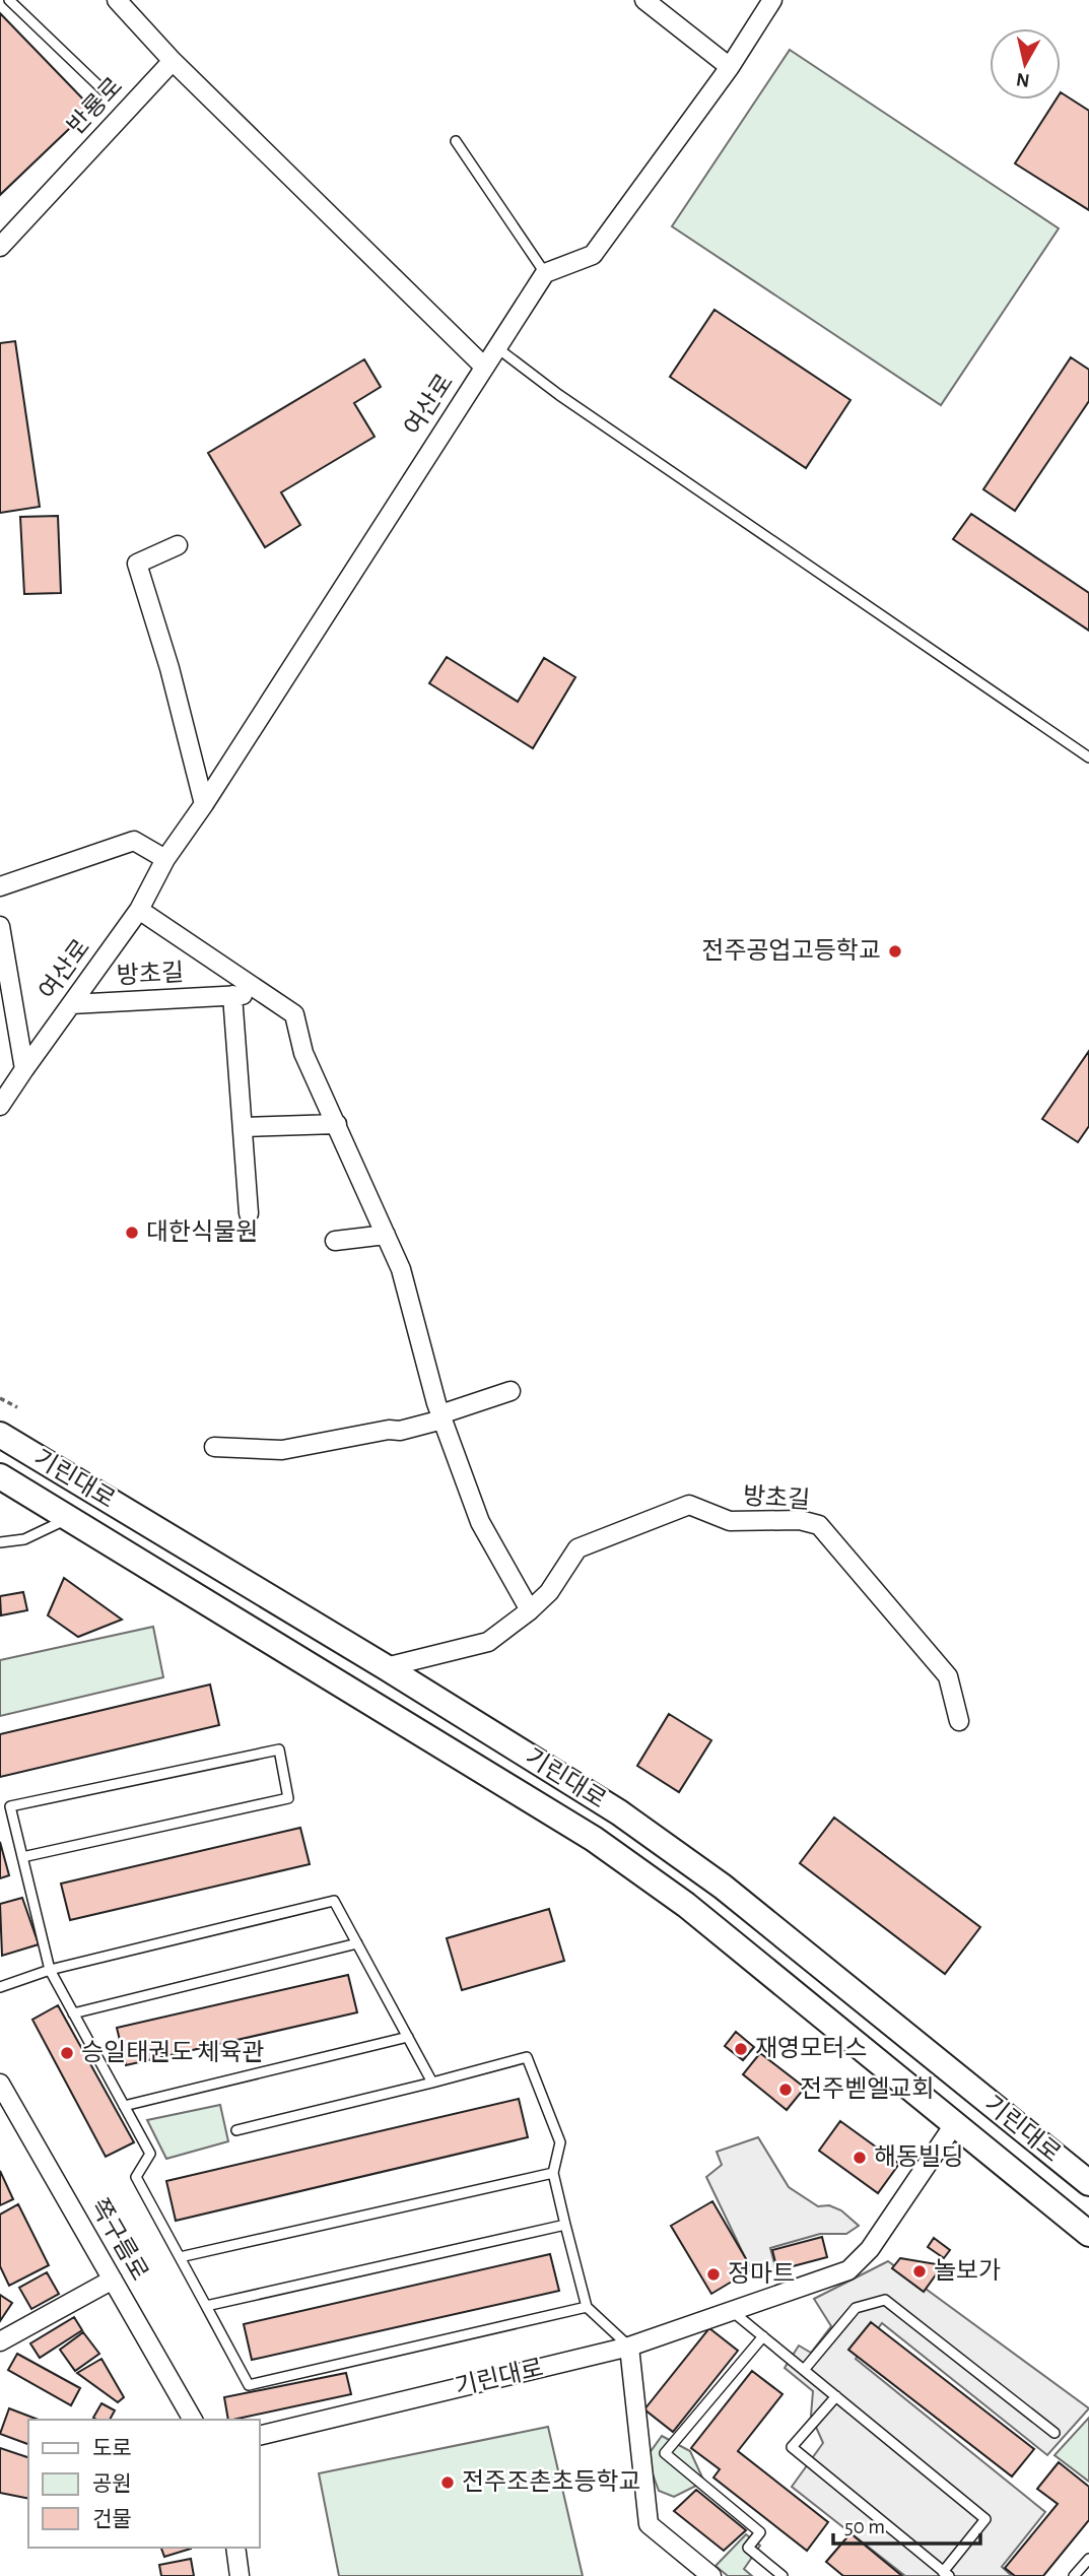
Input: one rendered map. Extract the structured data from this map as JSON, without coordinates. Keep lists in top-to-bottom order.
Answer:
{
  "streets": {
    "street": [
      "반룡로",
      "여산로",
      "방초길",
      "기린대로",
      "쪽구름로"
    ]
  },
  "crossings": [
    ["여산로", "방초길"],
    ["방초길", "기린대로"]
  ],
  "places": [
    "전주공업고등학교",
    "대한식물원",
    "재영모터스",
    "승일태권도 체육관",
    "전주벧엘교회",
    "해동빌딩",
    "놀보가",
    "정마트",
    "전주조촌초등학교"
  ],
  "legend": ["도로", "공원", "건물"],
  "scale_bar": "50 m",
  "north": "bottom"
}
